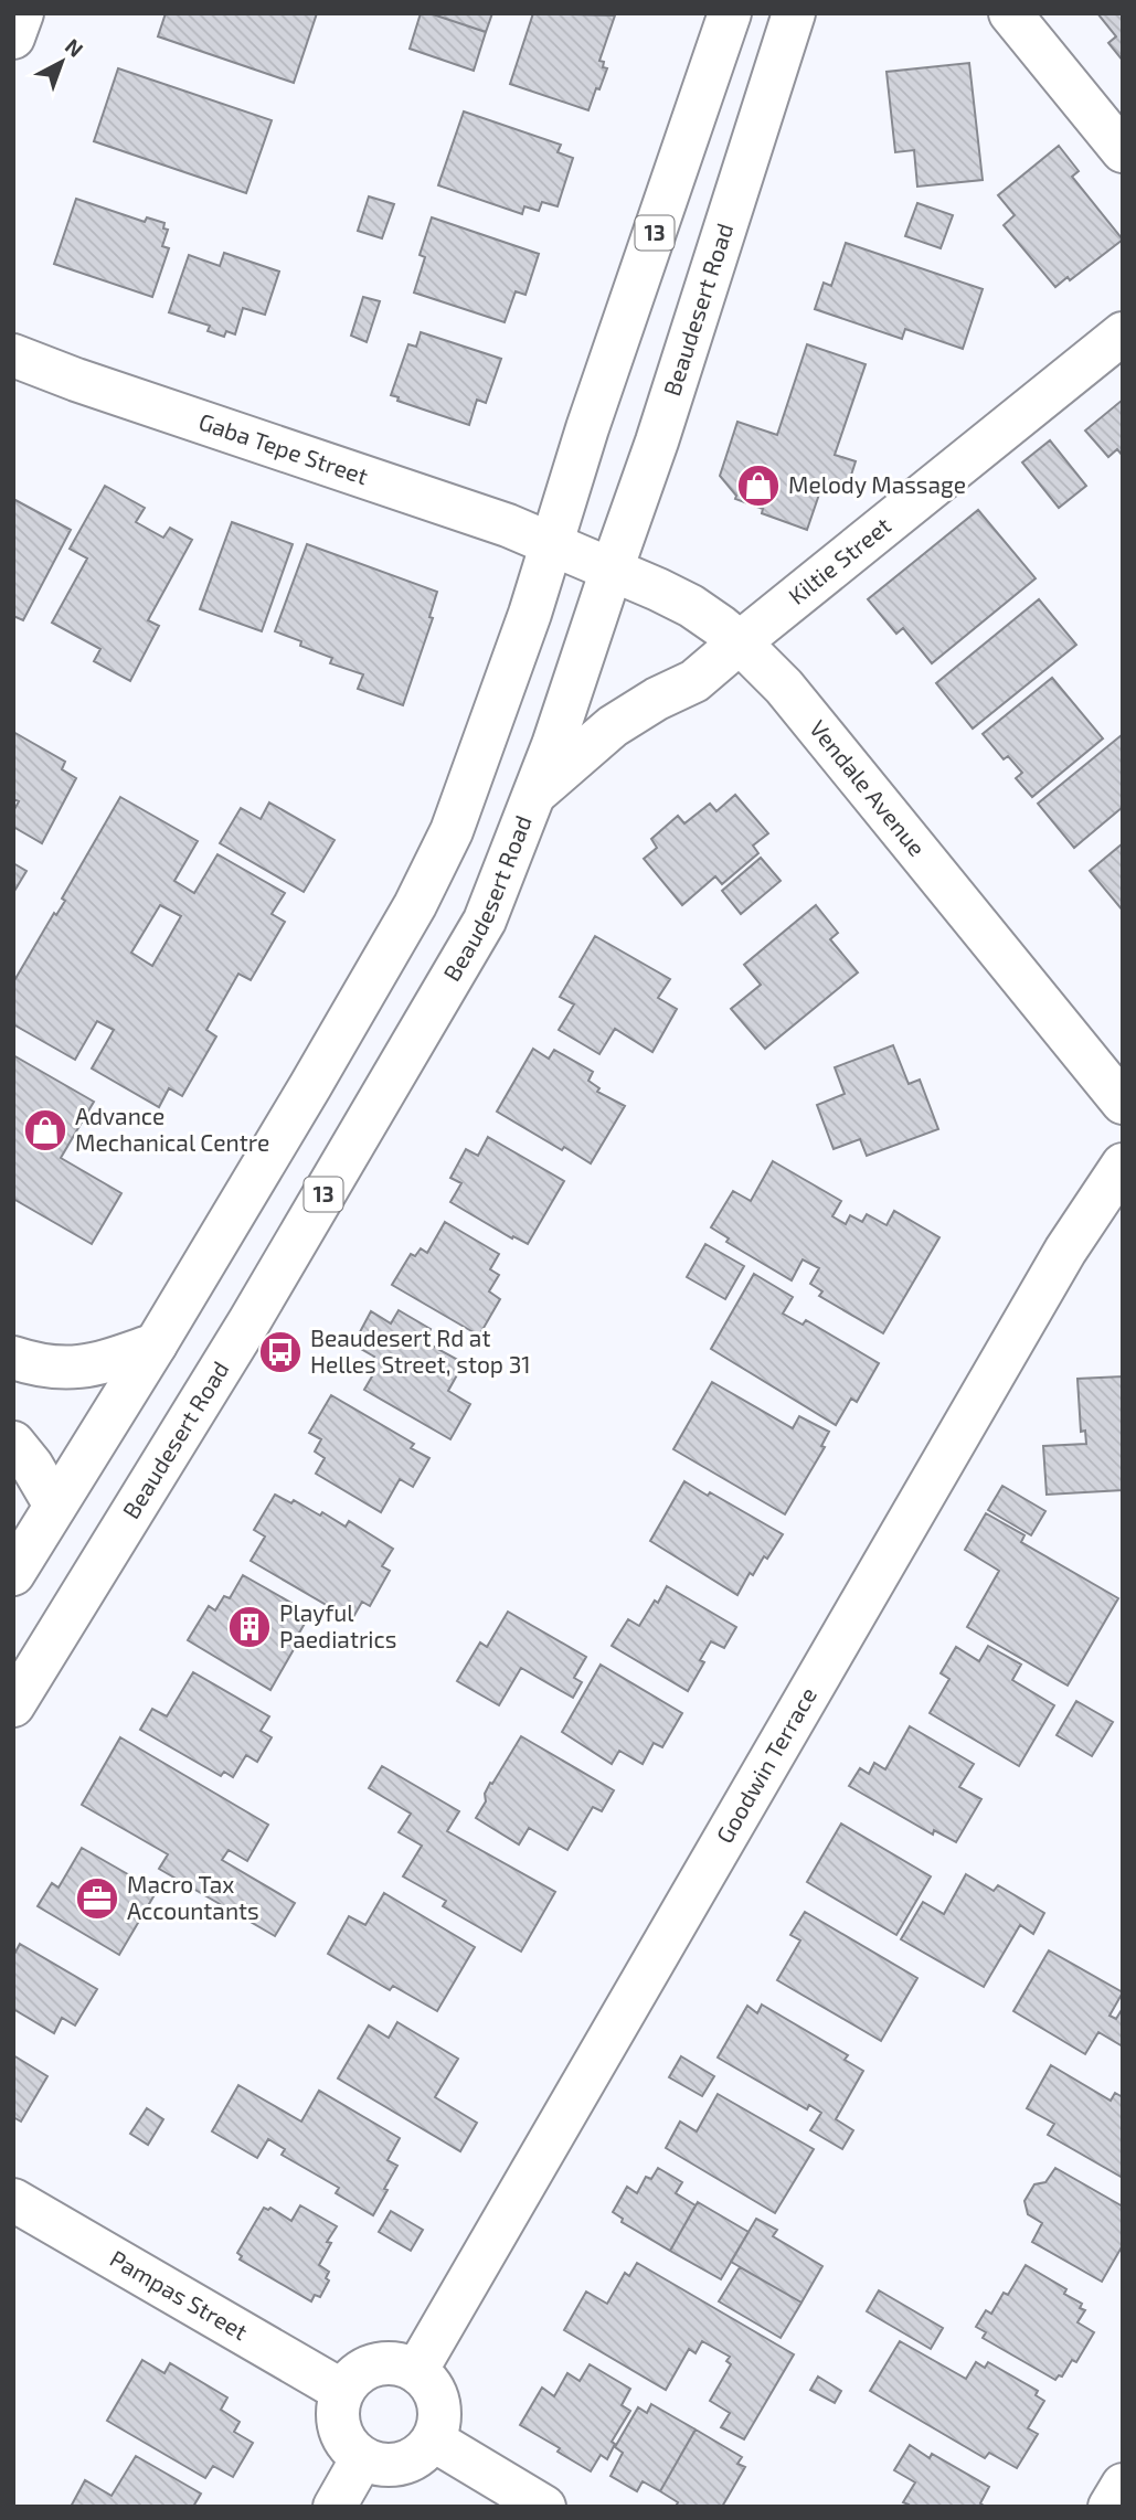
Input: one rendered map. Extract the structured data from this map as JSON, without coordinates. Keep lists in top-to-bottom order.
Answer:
{
  "streets": {
    "main road": [
      "13",
      "Beaudesert Road",
      "Gaba Tepe Street",
      "Kiltie Street",
      "Vendale Avenue",
      "Goodwin Terrace",
      "Pampas Street"
    ]
  },
  "crossings": [
    ["13", "Gaba Tepe Street"],
    ["13", "Vendale Avenue"],
    ["Beaudesert Road", "Kiltie Street"],
    ["Beaudesert Road", "Vendale Avenue"],
    ["Gaba Tepe Street", "Vendale Avenue"],
    ["Kiltie Street", "Vendale Avenue"],
    ["Goodwin Terrace", "Pampas Street"]
  ],
  "places": {
    "shop": ["Melody Massage", "Advance Mechanical Centre"],
    "bus stop": ["Beaudesert Rd at Helles Street, stop 31"],
    "building": ["Playful Paediatrics"],
    "office": ["Macro Tax Accountants"]
  },
  "north": "top right"
}
